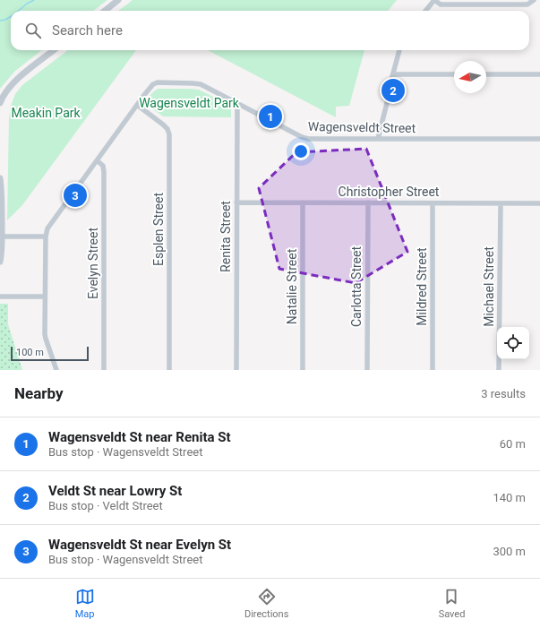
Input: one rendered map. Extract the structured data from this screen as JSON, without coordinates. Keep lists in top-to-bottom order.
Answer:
{
  "streets": {
    "street": [
      "Wagensveldt Street",
      "Christopher Street",
      "Esplen Street",
      "Renita Street",
      "Evelyn Street",
      "Natalie Street",
      "Carlotta Street",
      "Mildred Street",
      "Michael Street"
    ]
  },
  "crossings": [
    ["Wagensveldt Street", "Esplen Street"],
    ["Wagensveldt Street", "Renita Street"],
    ["Wagensveldt Street", "Evelyn Street"],
    ["Christopher Street", "Renita Street"],
    ["Christopher Street", "Natalie Street"],
    ["Christopher Street", "Carlotta Street"],
    ["Christopher Street", "Mildred Street"],
    ["Christopher Street", "Michael Street"]
  ],
  "parks": ["Wagensveldt Park", "Meakin Park"],
  "scale_bar": "100 m",
  "north": "left",
  "page": {
    "search": "Search here",
    "pins": ["2", "1", "3"],
    "scale": "100 m",
    "heading": ["Nearby", "3 results"],
    "list": [
      {
        "mark": "1",
        "name": "Wagensveldt St near Renita St",
        "note": "Bus stop · Wagensveldt Street",
        "value": "60 m"
      },
      {
        "mark": "2",
        "name": "Veldt St near Lowry St",
        "note": "Bus stop · Veldt Street",
        "value": "140 m"
      },
      {
        "mark": "3",
        "name": "Wagensveldt St near Evelyn St",
        "note": "Bus stop · Wagensveldt Street",
        "value": "300 m"
      }
    ],
    "nav": ["Map", "Directions", "Saved"]
  }
}
